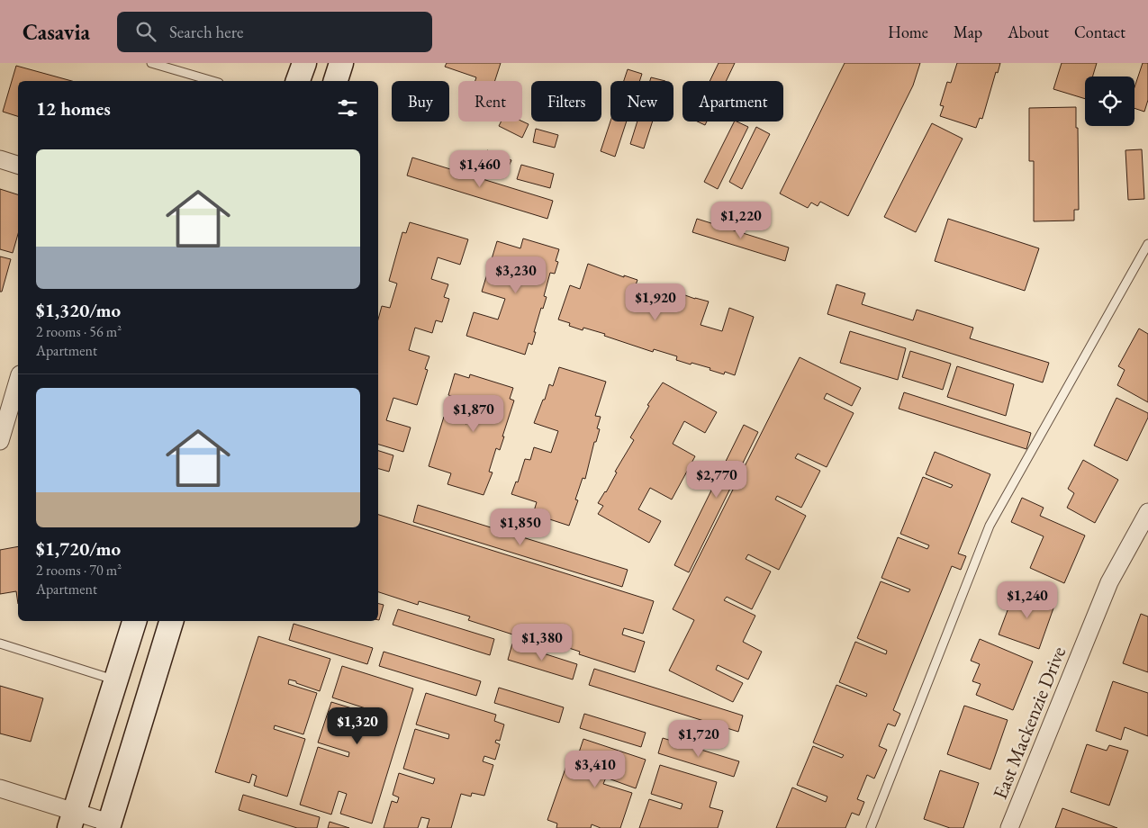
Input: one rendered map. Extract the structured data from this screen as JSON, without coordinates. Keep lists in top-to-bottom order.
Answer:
{
  "streets": {
    "street": ["East Mackenzie Drive"]
  },
  "page": {
    "header": "Casavia",
    "search": "Search here",
    "nav": [
      "Home",
      "Map",
      "About",
      "Contact"
    ],
    "chip": [
      "Buy",
      "Rent",
      "Filters",
      "New",
      "Apartment"
    ],
    "heading": "12 homes",
    "list": [
      {
        "name": "$1,320/mo",
        "note": "2 rooms · 56 m² · Apartment"
      },
      {
        "name": "$1,720/mo",
        "note": "2 rooms · 70 m² · Apartment"
      }
    ],
    "price": [
      "$1,460",
      "$1,220",
      "$3,230",
      "$1,920",
      "$1,870",
      "$2,770",
      "$1,850",
      "$1,240",
      "$1,380",
      "$1,320",
      "$1,720",
      "$3,410"
    ]
  }
}
